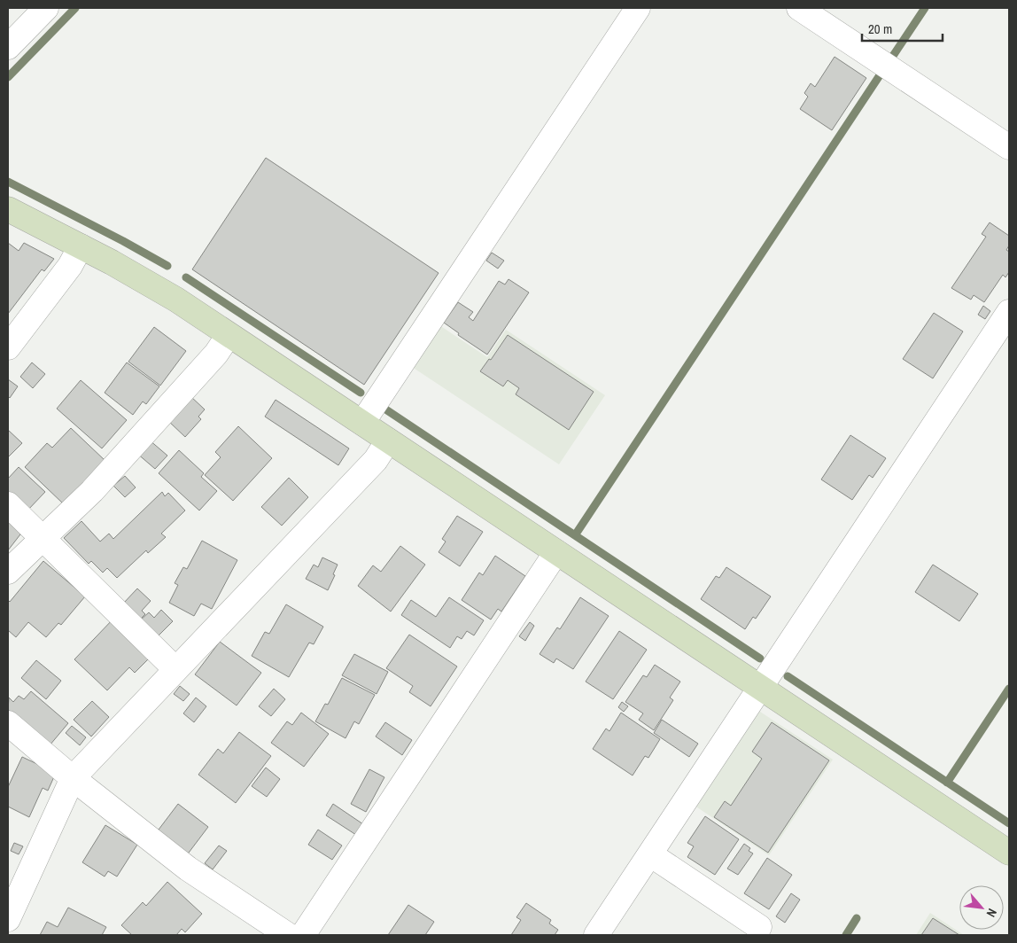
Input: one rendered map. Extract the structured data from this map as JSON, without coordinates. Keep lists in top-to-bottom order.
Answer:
{
  "scale_bar": "20 m",
  "north": "bottom right"
}
